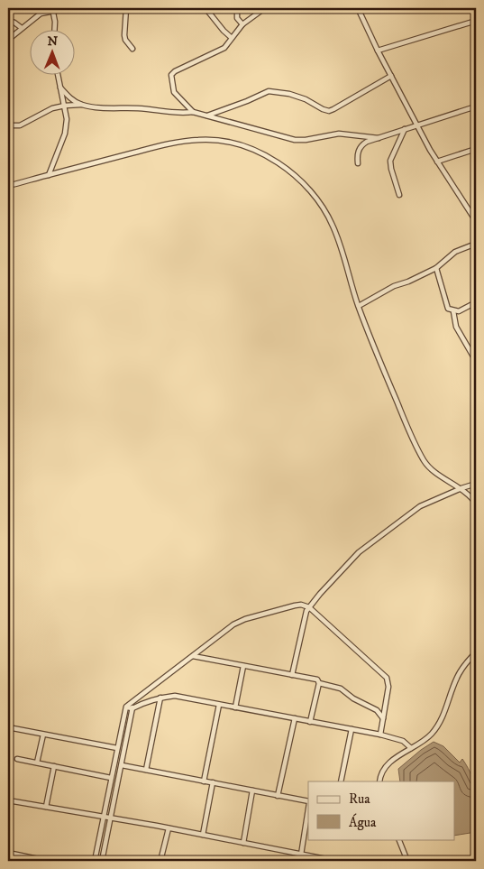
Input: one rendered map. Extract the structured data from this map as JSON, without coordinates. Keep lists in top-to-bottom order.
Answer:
{
  "legend": ["Rua", "Água"],
  "north": "top"
}
